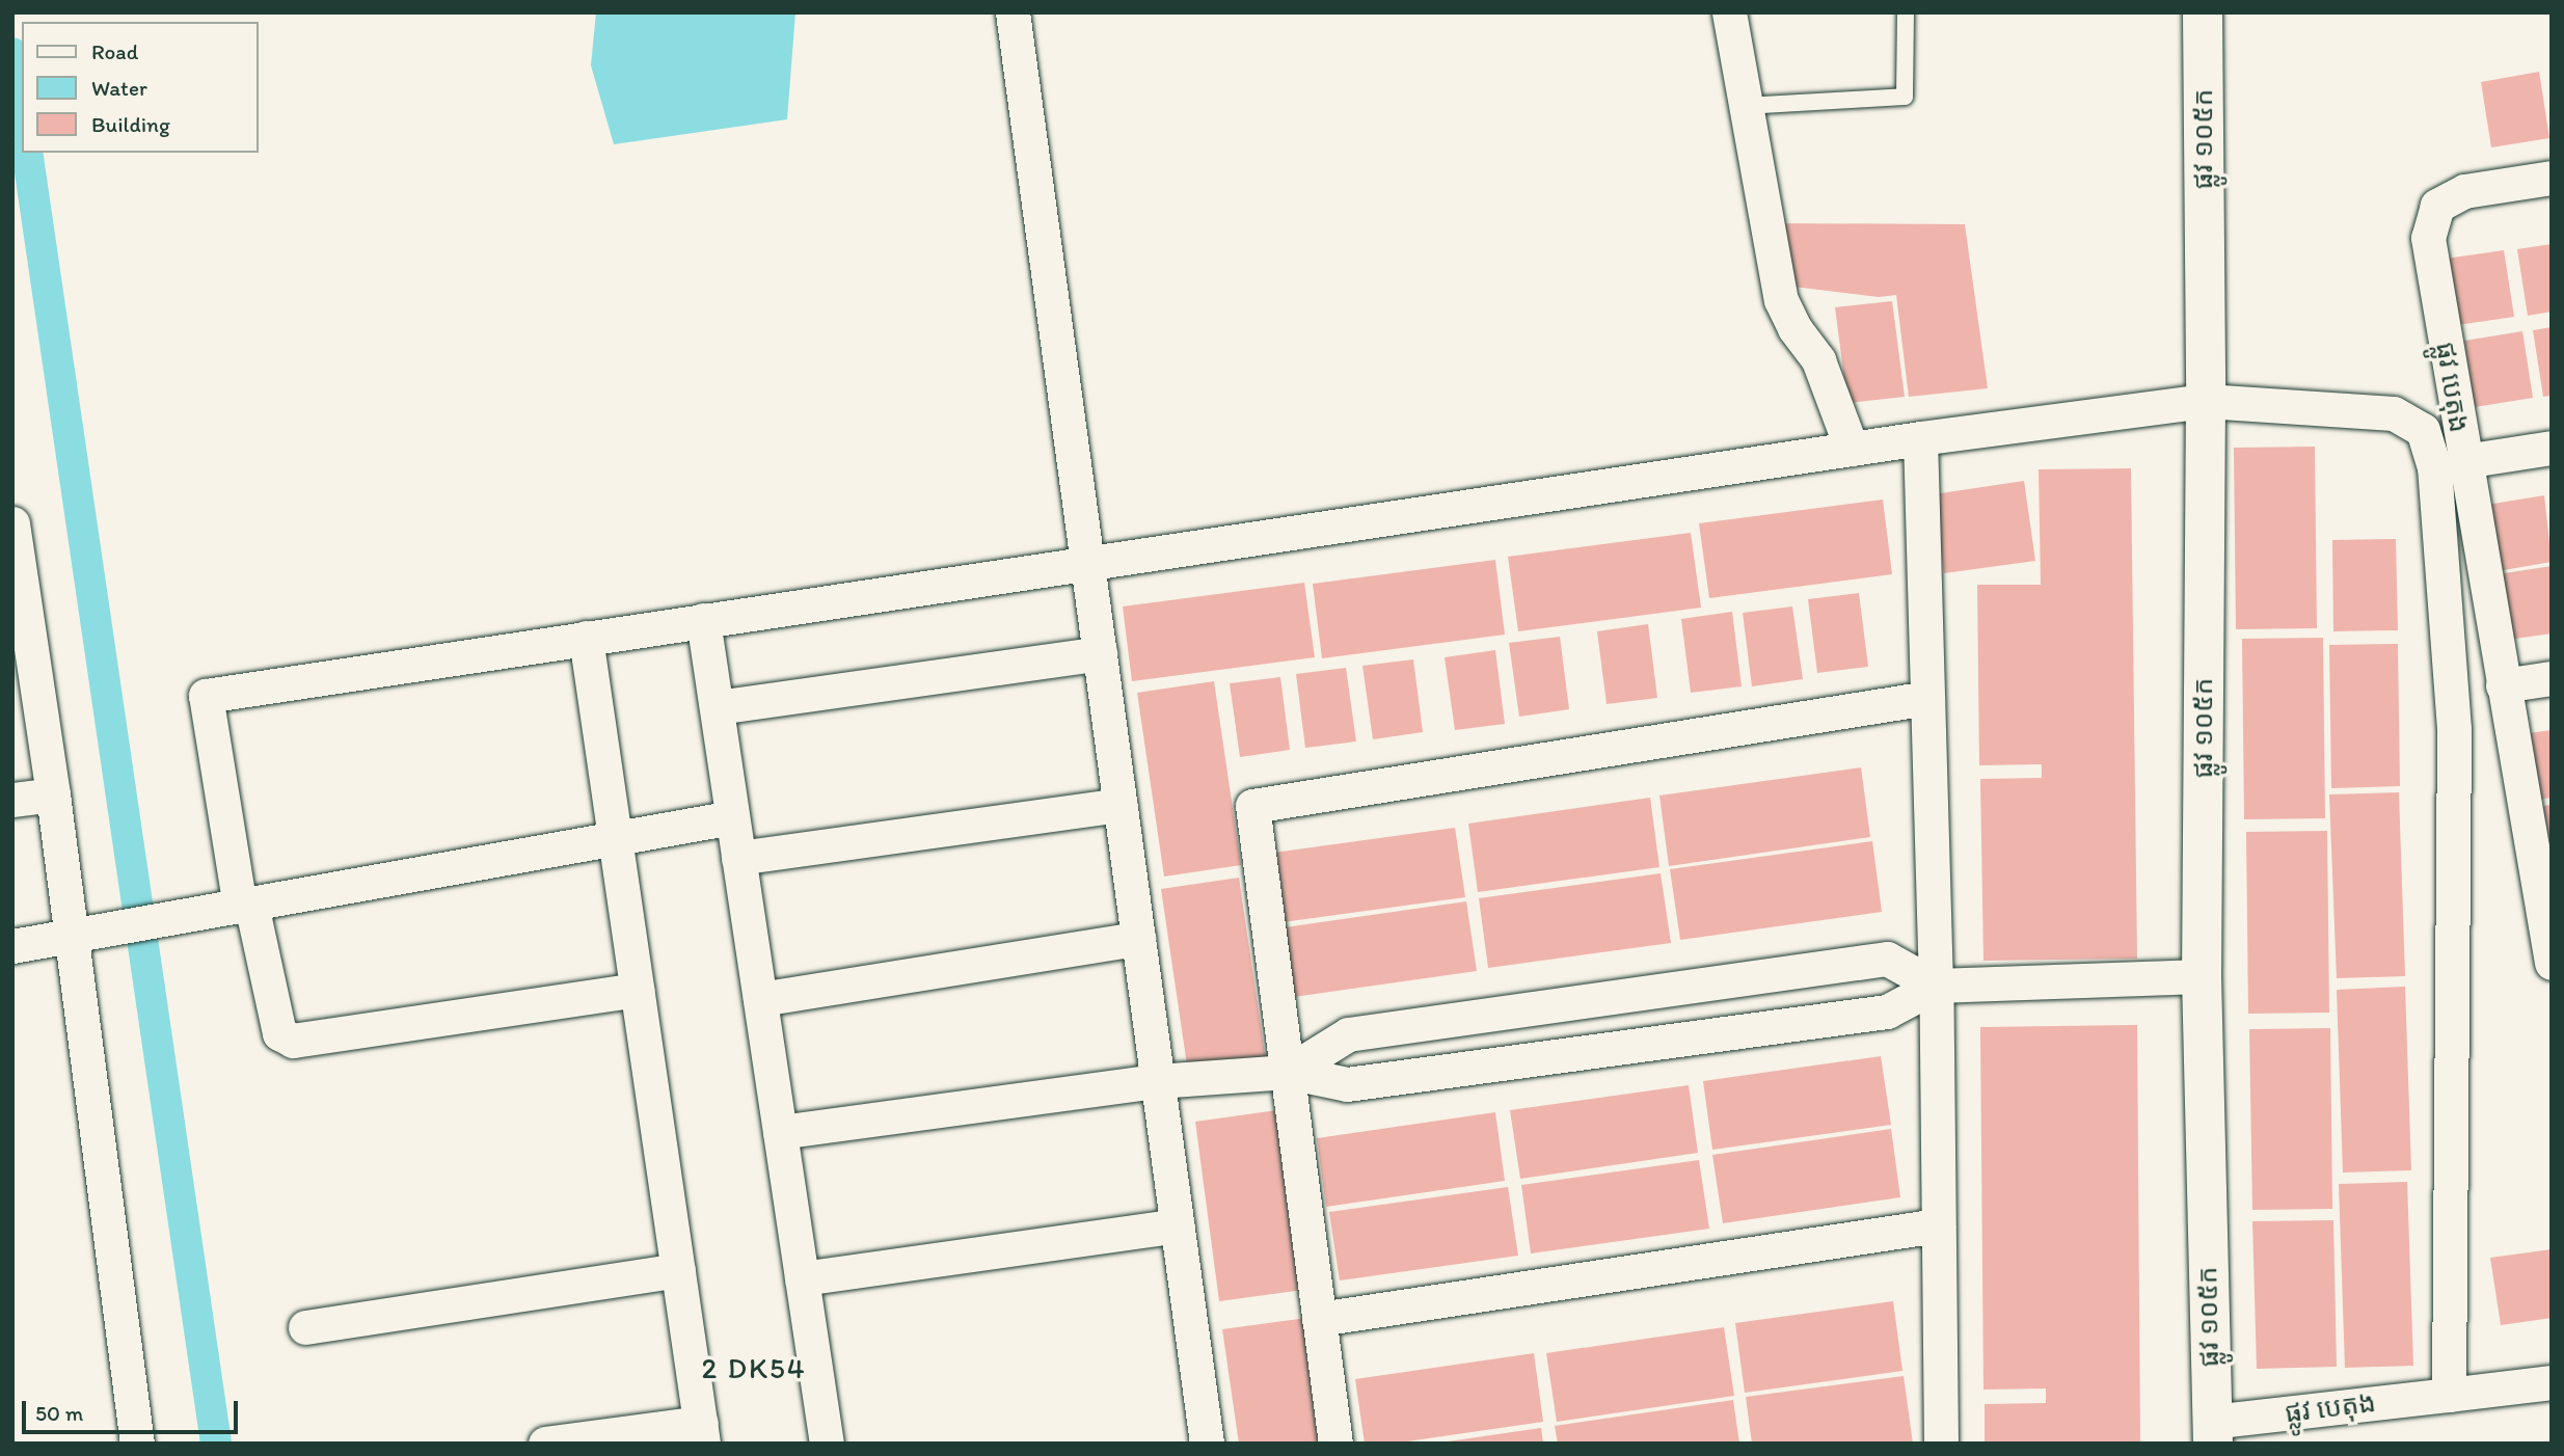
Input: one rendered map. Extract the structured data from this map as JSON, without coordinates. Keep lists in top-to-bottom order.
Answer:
{
  "streets": {
    "main road": ["ផ្លូវ ១០៥ក"],
    "street": ["ផ្លូវ បេតុង"]
  },
  "crossings": [
    ["ផ្លូវ ១០៥ក", "ផ្លូវ បេតុង"]
  ],
  "districts": ["2 DK54"],
  "legend": ["Road", "Water", "Building"],
  "scale_bar": "50 m"
}
